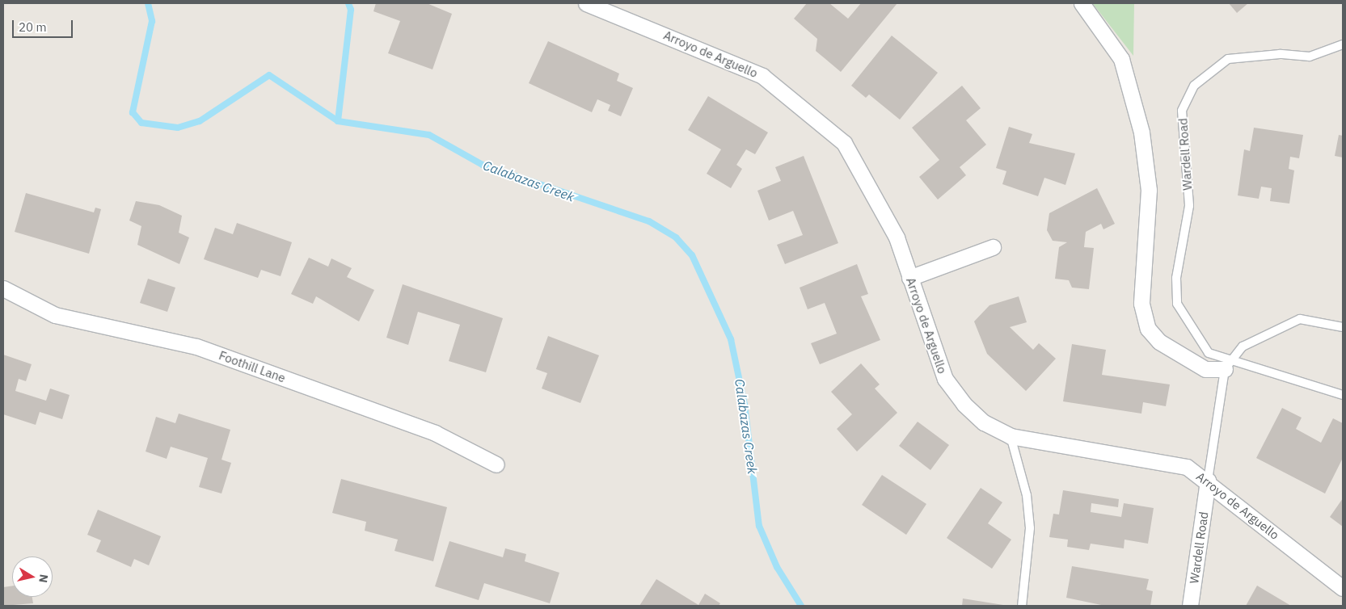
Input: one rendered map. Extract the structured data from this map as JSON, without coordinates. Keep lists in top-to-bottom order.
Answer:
{
  "streets": {
    "street": ["Arroyo de Arguello", "Wardell Road", "Foothill Lane"]
  },
  "crossings": [
    ["Arroyo de Arguello", "Wardell Road"]
  ],
  "water": ["Calabazas Creek"],
  "scale_bar": "20 m",
  "north": "right"
}
